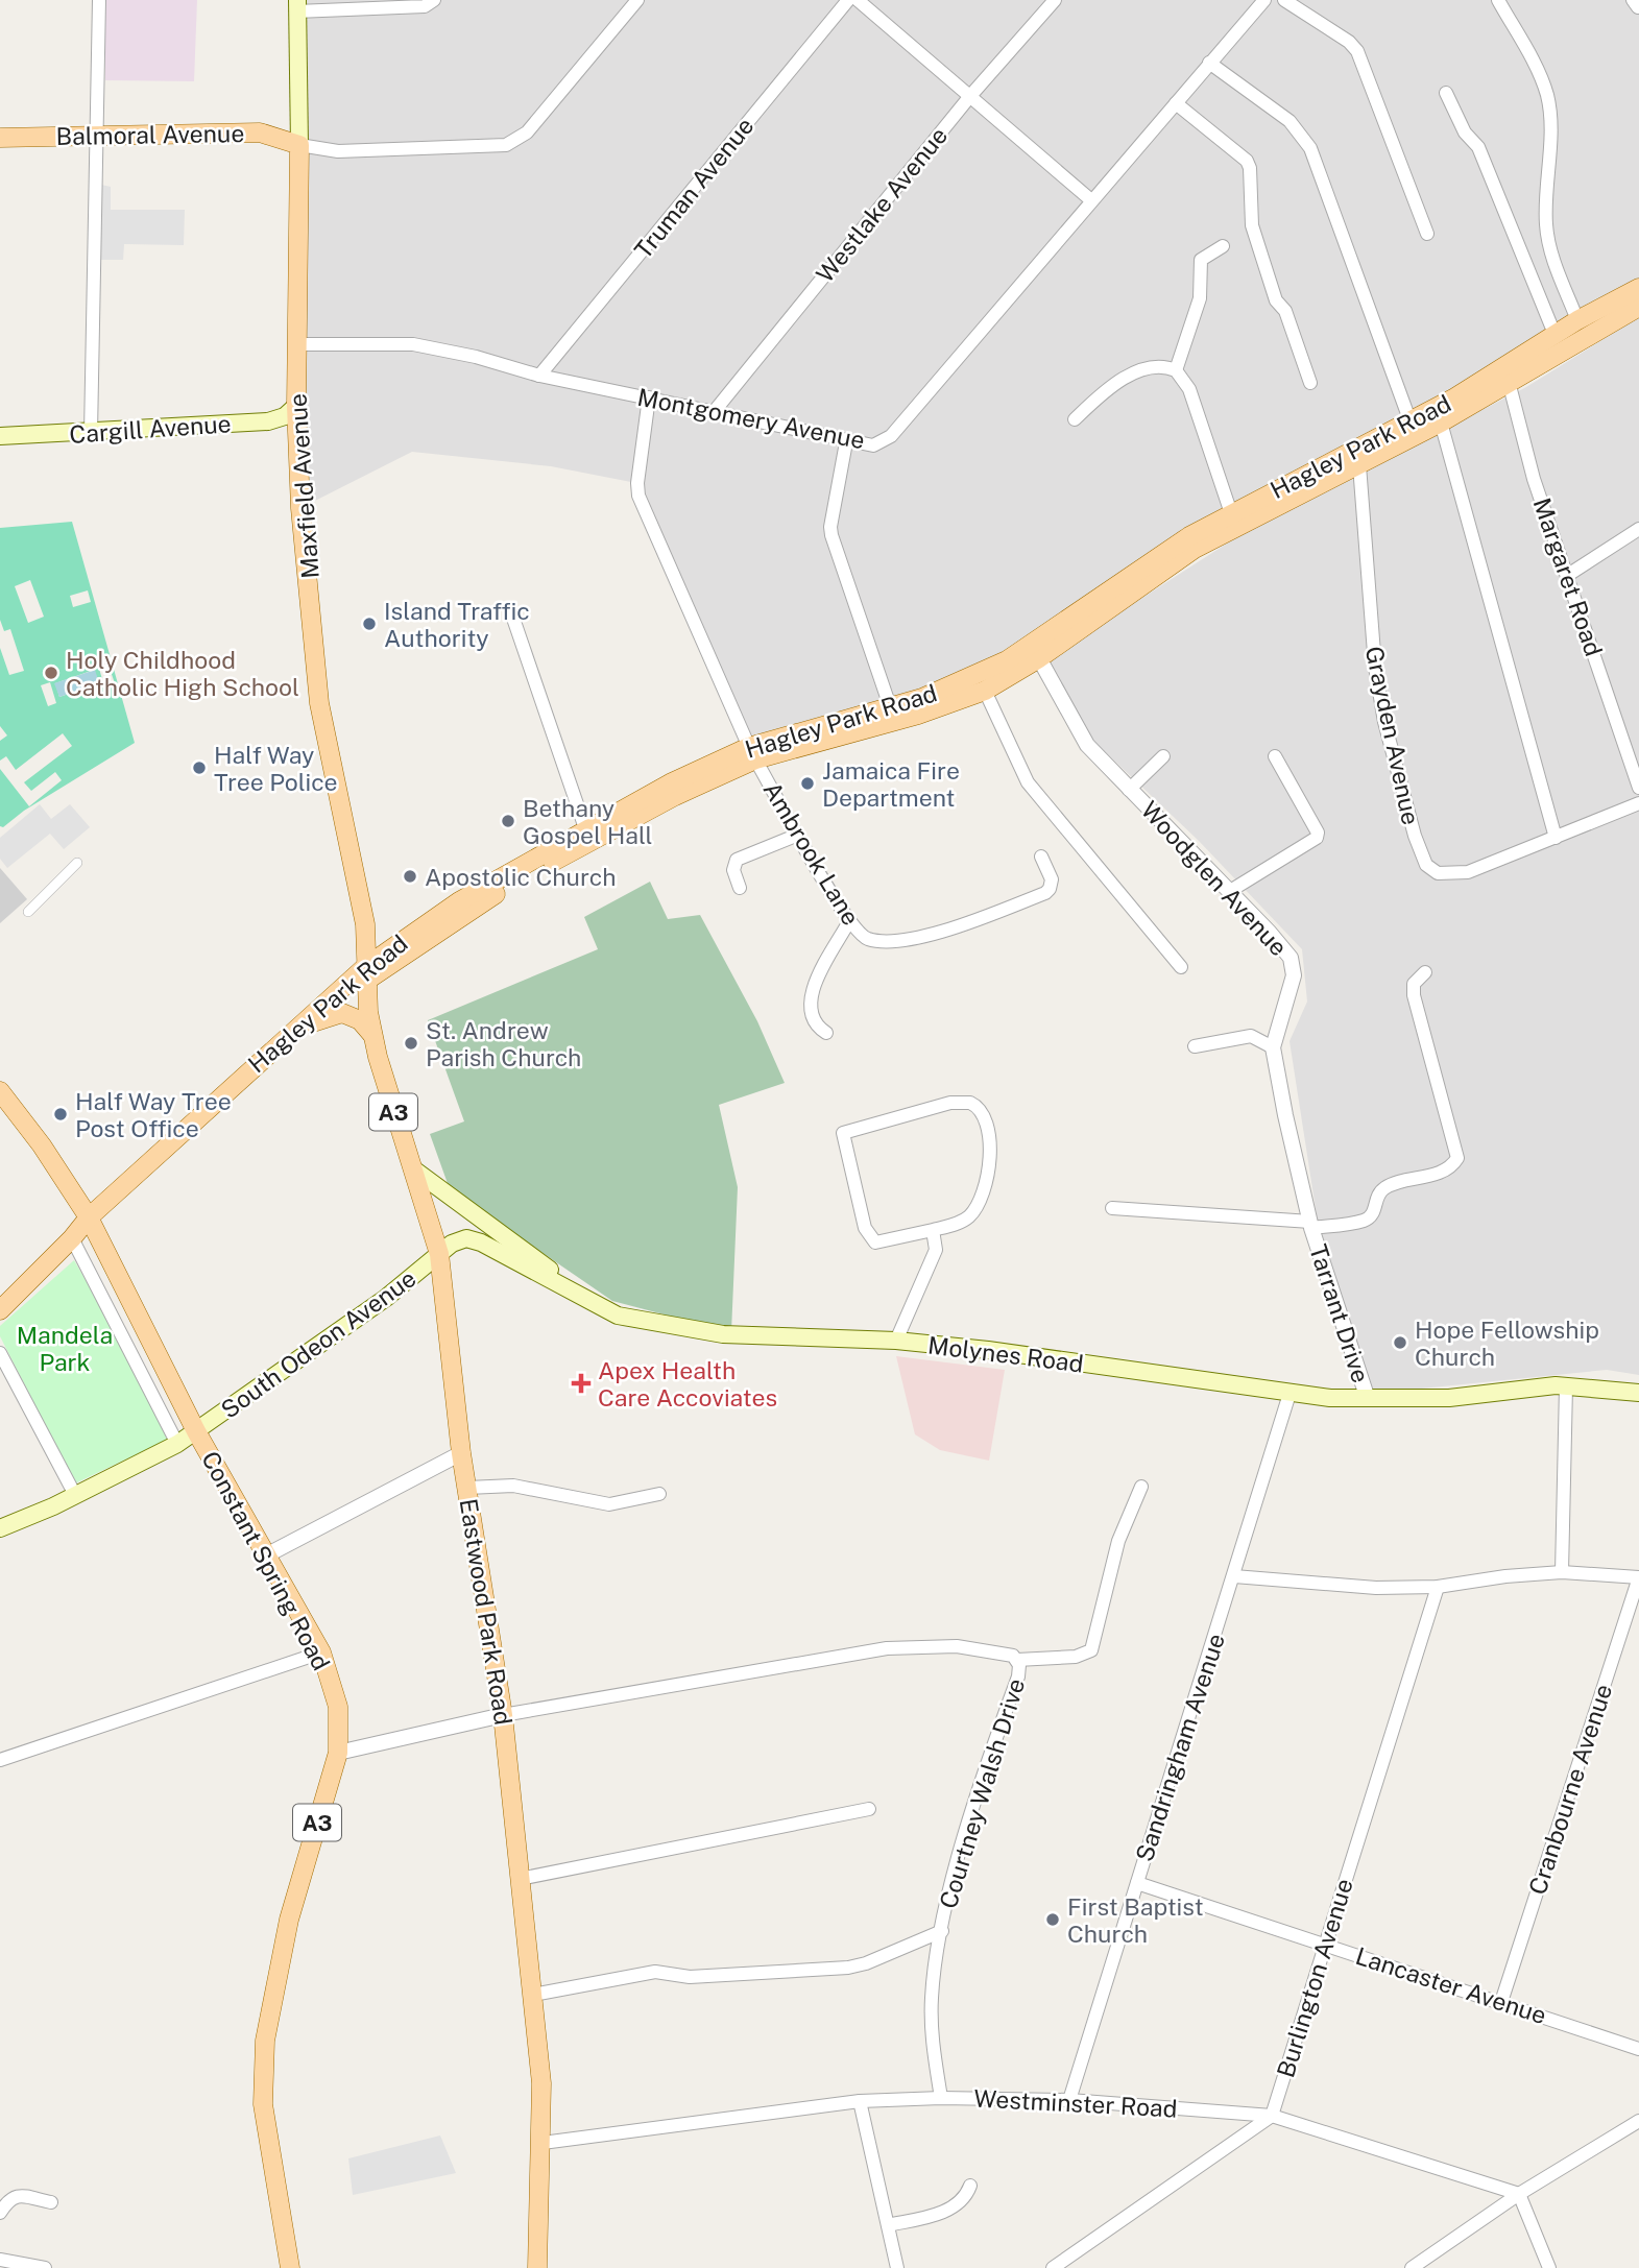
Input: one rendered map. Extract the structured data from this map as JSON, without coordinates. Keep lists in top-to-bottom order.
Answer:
{
  "streets": {
    "main road": [
      "Balmoral Avenue",
      "Cargill Avenue",
      "Hagley Park Road",
      "Maxfield Avenue",
      "A3",
      "South Odeon Avenue",
      "Molynes Road",
      "Constant Spring Road",
      "Eastwood Park Road"
    ],
    "street": [
      "Truman Avenue",
      "Westlake Avenue",
      "Montgomery Avenue",
      "Margaret Road",
      "Grayden Avenue",
      "Ambrook Lane",
      "Woodglen Avenue",
      "Tarrant Drive",
      "Sandringham Avenue",
      "Cranbourne Avenue",
      "Courtney Walsh Drive",
      "Burlington Avenue",
      "Lancaster Avenue",
      "Westminster Road"
    ]
  },
  "crossings": [
    ["Balmoral Avenue", "Maxfield Avenue"],
    ["Truman Avenue", "Montgomery Avenue"],
    ["Westlake Avenue", "Montgomery Avenue"],
    ["Montgomery Avenue", "Ambrook Lane"],
    ["Cargill Avenue", "Maxfield Avenue"],
    ["Hagley Park Road", "Maxfield Avenue"],
    ["Hagley Park Road", "Margaret Road"],
    ["Hagley Park Road", "Grayden Avenue"],
    ["Hagley Park Road", "Ambrook Lane"],
    ["Hagley Park Road", "Woodglen Avenue"],
    ["Hagley Park Road", "Constant Spring Road"],
    ["Hagley Park Road", "Eastwood Park Road"],
    ["Maxfield Avenue", "Eastwood Park Road"],
    ["Woodglen Avenue", "Tarrant Drive"],
    ["Tarrant Drive", "Molynes Road"],
    ["South Odeon Avenue", "Molynes Road"],
    ["South Odeon Avenue", "Constant Spring Road"],
    ["South Odeon Avenue", "Eastwood Park Road"],
    ["Molynes Road", "Eastwood Park Road"],
    ["Molynes Road", "Sandringham Avenue"],
    ["Eastwood Park Road", "Courtney Walsh Drive"],
    ["Eastwood Park Road", "Westminster Road"],
    ["Sandringham Avenue", "Lancaster Avenue"],
    ["Sandringham Avenue", "Westminster Road"],
    ["Cranbourne Avenue", "Lancaster Avenue"],
    ["Courtney Walsh Drive", "Westminster Road"],
    ["Burlington Avenue", "Lancaster Avenue"],
    ["Burlington Avenue", "Westminster Road"]
  ],
  "parks": ["Mandela Park"],
  "places": {
    "other": [
      "Island Traffic Authority",
      "Holy Childhood Catholic High School",
      "Half Way Tree Police",
      "Jamaica Fire Department",
      "Bethany Gospel Hall",
      "Apostolic Church",
      "St. Andrew Parish Church",
      "Half Way Tree Post Office",
      "Hope Fellowship Church",
      "First Baptist Church"
    ],
    "health": ["Apex Health Care Accoviates"]
  }
}
